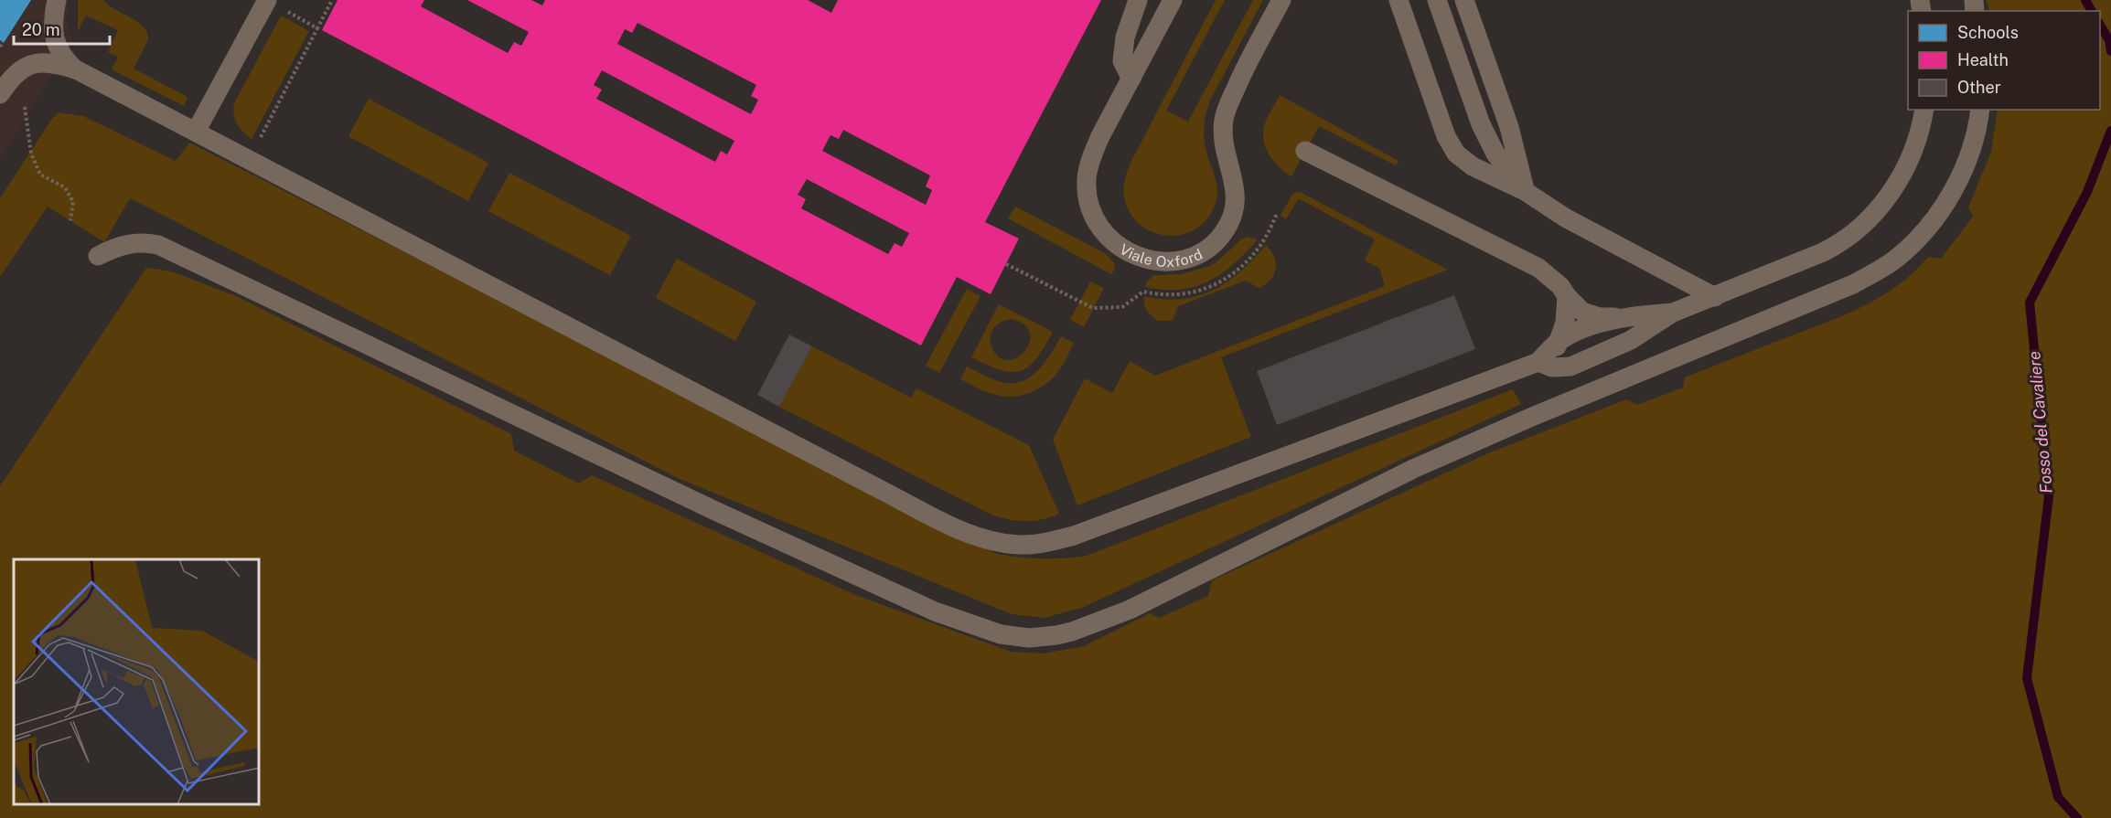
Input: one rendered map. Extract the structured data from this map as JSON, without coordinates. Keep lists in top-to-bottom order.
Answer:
{
  "streets": {
    "lane": ["Viale Oxford"]
  },
  "water": ["Fosso del Cavaliere"],
  "legend": ["Schools", "Health", "Other"],
  "scale_bar": "20 m"
}
